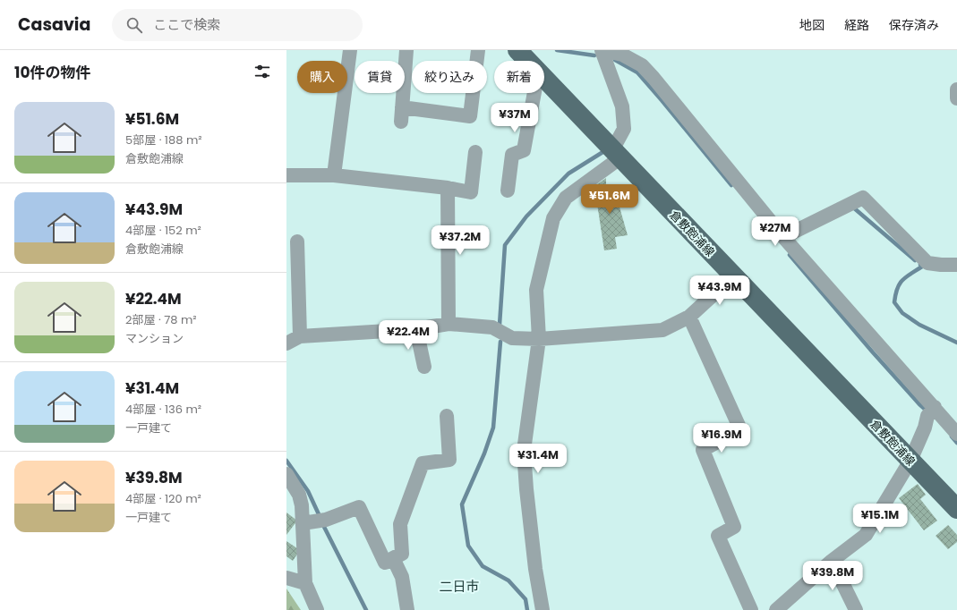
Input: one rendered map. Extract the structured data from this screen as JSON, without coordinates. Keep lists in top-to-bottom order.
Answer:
{
  "streets": {
    "main road": ["倉敷飽浦線"]
  },
  "districts": ["二日市"],
  "page": {
    "header": "Casavia",
    "search": "ここで検索",
    "nav": ["地図", "経路", "保存済み"],
    "heading": "10件の物件",
    "chip": [
      "購入",
      "賃貸",
      "絞り込み",
      "新着"
    ],
    "list": [
      {
        "name": "¥51.6M",
        "note": "5部屋 · 188 m² · 倉敷飽浦線"
      },
      {
        "name": "¥43.9M",
        "note": "4部屋 · 152 m² · 倉敷飽浦線"
      },
      {
        "name": "¥22.4M",
        "note": "2部屋 · 78 m² · マンション"
      },
      {
        "name": "¥31.4M",
        "note": "4部屋 · 136 m² · 一戸建て"
      },
      {
        "name": "¥39.8M",
        "note": "4部屋 · 120 m² · 一戸建て"
      }
    ],
    "price": [
      "¥37M",
      "¥51.6M",
      "¥27M",
      "¥37.2M",
      "¥43.9M",
      "¥22.4M",
      "¥16.9M",
      "¥31.4M",
      "¥15.1M",
      "¥39.8M"
    ]
  }
}
